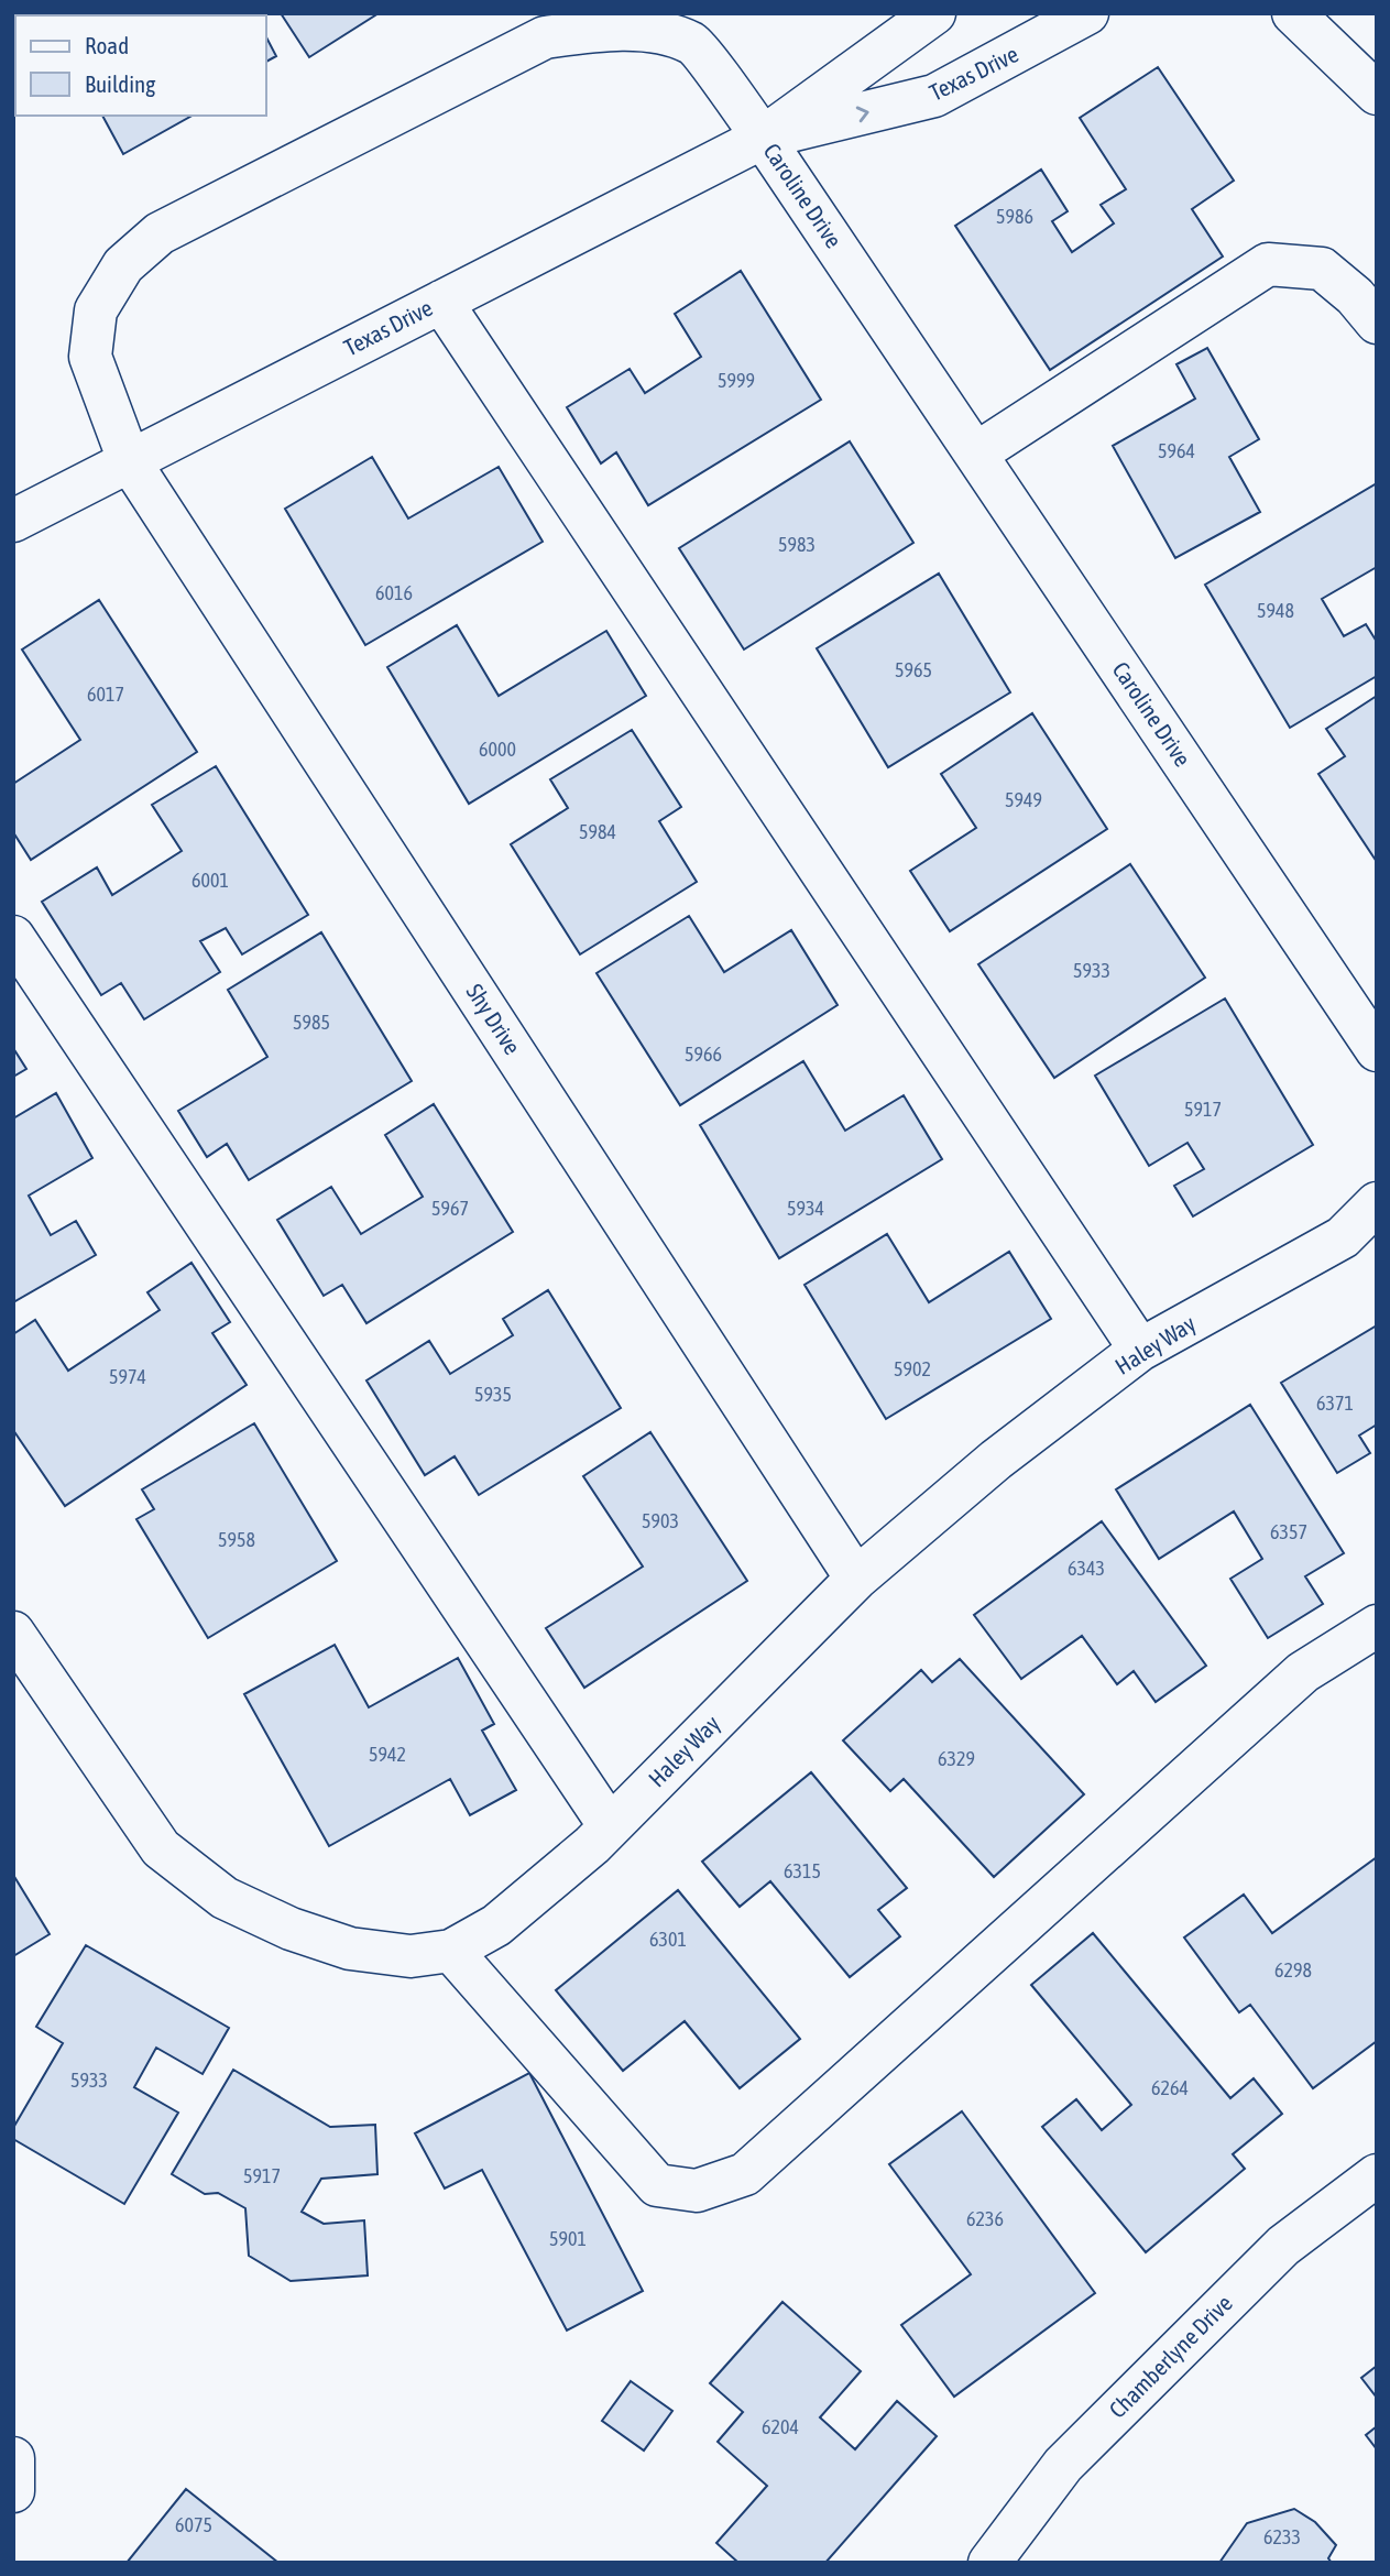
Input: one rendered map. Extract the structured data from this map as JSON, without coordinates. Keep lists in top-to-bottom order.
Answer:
{
  "streets": {
    "street": [
      "Texas Drive",
      "Caroline Drive",
      "Shy Drive",
      "Haley Way",
      "Chamberlyne Drive"
    ]
  },
  "crossings": [
    ["Texas Drive", "Caroline Drive"],
    ["Texas Drive", "Shy Drive"],
    ["Caroline Drive", "Shy Drive"],
    ["Shy Drive", "Haley Way"]
  ],
  "house_numbers": [
    "5986",
    "5999",
    "5964",
    "5983",
    "6016",
    "5948",
    "5965",
    "6017",
    "6000",
    "5949",
    "5984",
    "6001",
    "5933",
    "5985",
    "5966",
    "5917",
    "5967",
    "5934",
    "5902",
    "5974",
    "5935",
    "6371",
    "5903",
    "6357",
    "5958",
    "6343",
    "5942",
    "6329",
    "6315",
    "6301",
    "6298",
    "5933",
    "6264",
    "5917",
    "6236",
    "5901",
    "6204",
    "6075",
    "6233"
  ],
  "legend": ["Road", "Building"]
}
